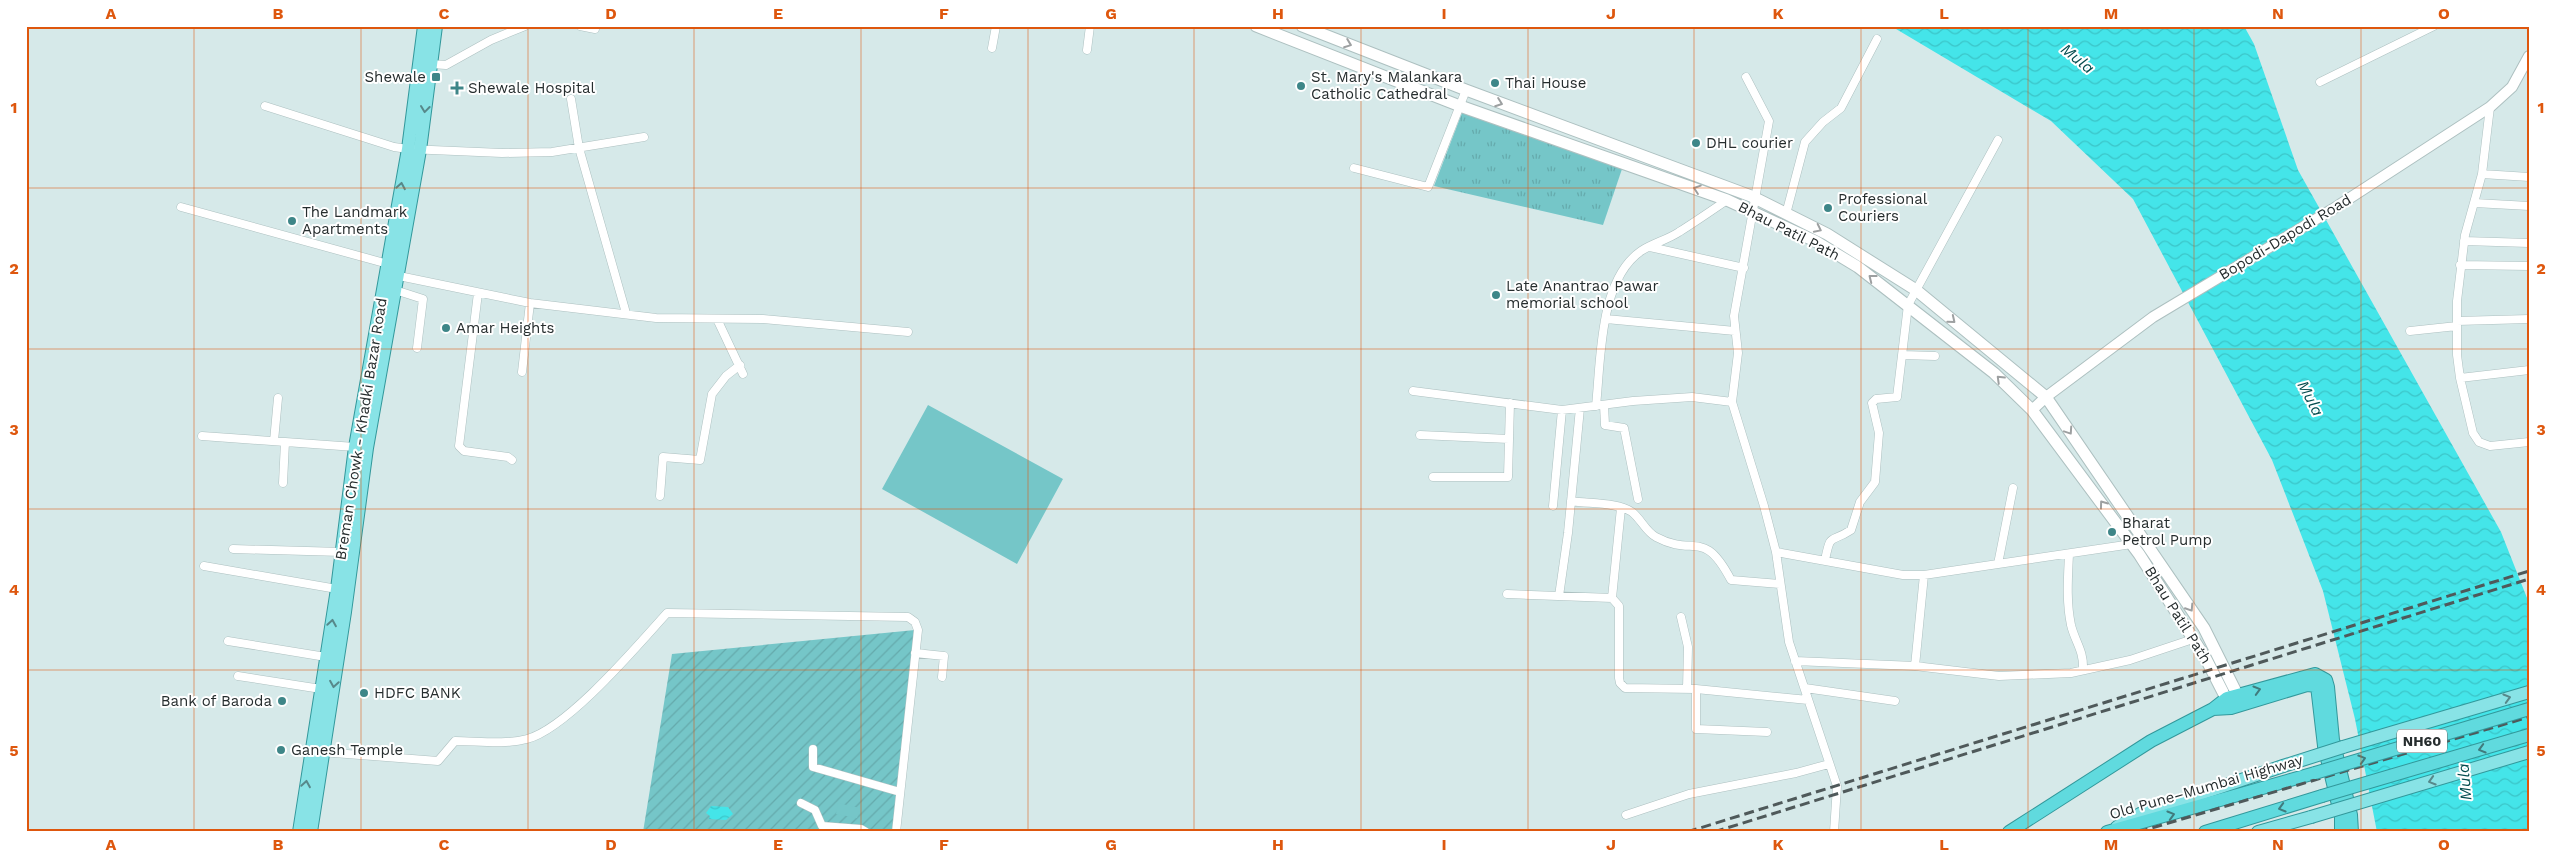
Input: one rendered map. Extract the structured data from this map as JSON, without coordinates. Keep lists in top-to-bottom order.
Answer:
{
  "streets": {
    "highway": ["NH60", "Old Pune–Mumbai Highway"],
    "main road": ["Bhau Patil Path", "Breman Chowk - Khadki Bazar Road"],
    "street": ["Bopodi-Dapodi Road"]
  },
  "crossings": [
    ["Bhau Patil Path", "Bopodi-Dapodi Road"]
  ],
  "water": ["Mula"],
  "places": {
    "transit": ["Shewale"],
    "other": [
      "Thai House",
      "St. Mary's Malankara Catholic Cathedral",
      "DHL courier",
      "Professional Couriers",
      "The Landmark Apartments",
      "Late Anantrao Pawar memorial school",
      "Amar Heights",
      "Bharat Petrol Pump",
      "HDFC BANK",
      "Bank of Baroda",
      "Ganesh Temple"
    ],
    "health": ["Shewale Hospital"]
  },
  "grid": {
    "columns": [
      "A",
      "B",
      "C",
      "D",
      "E",
      "F",
      "G",
      "H",
      "I",
      "J",
      "K",
      "L",
      "M",
      "N",
      "O"
    ],
    "rows": [
      "1",
      "2",
      "3",
      "4",
      "5"
    ]
  }
}
